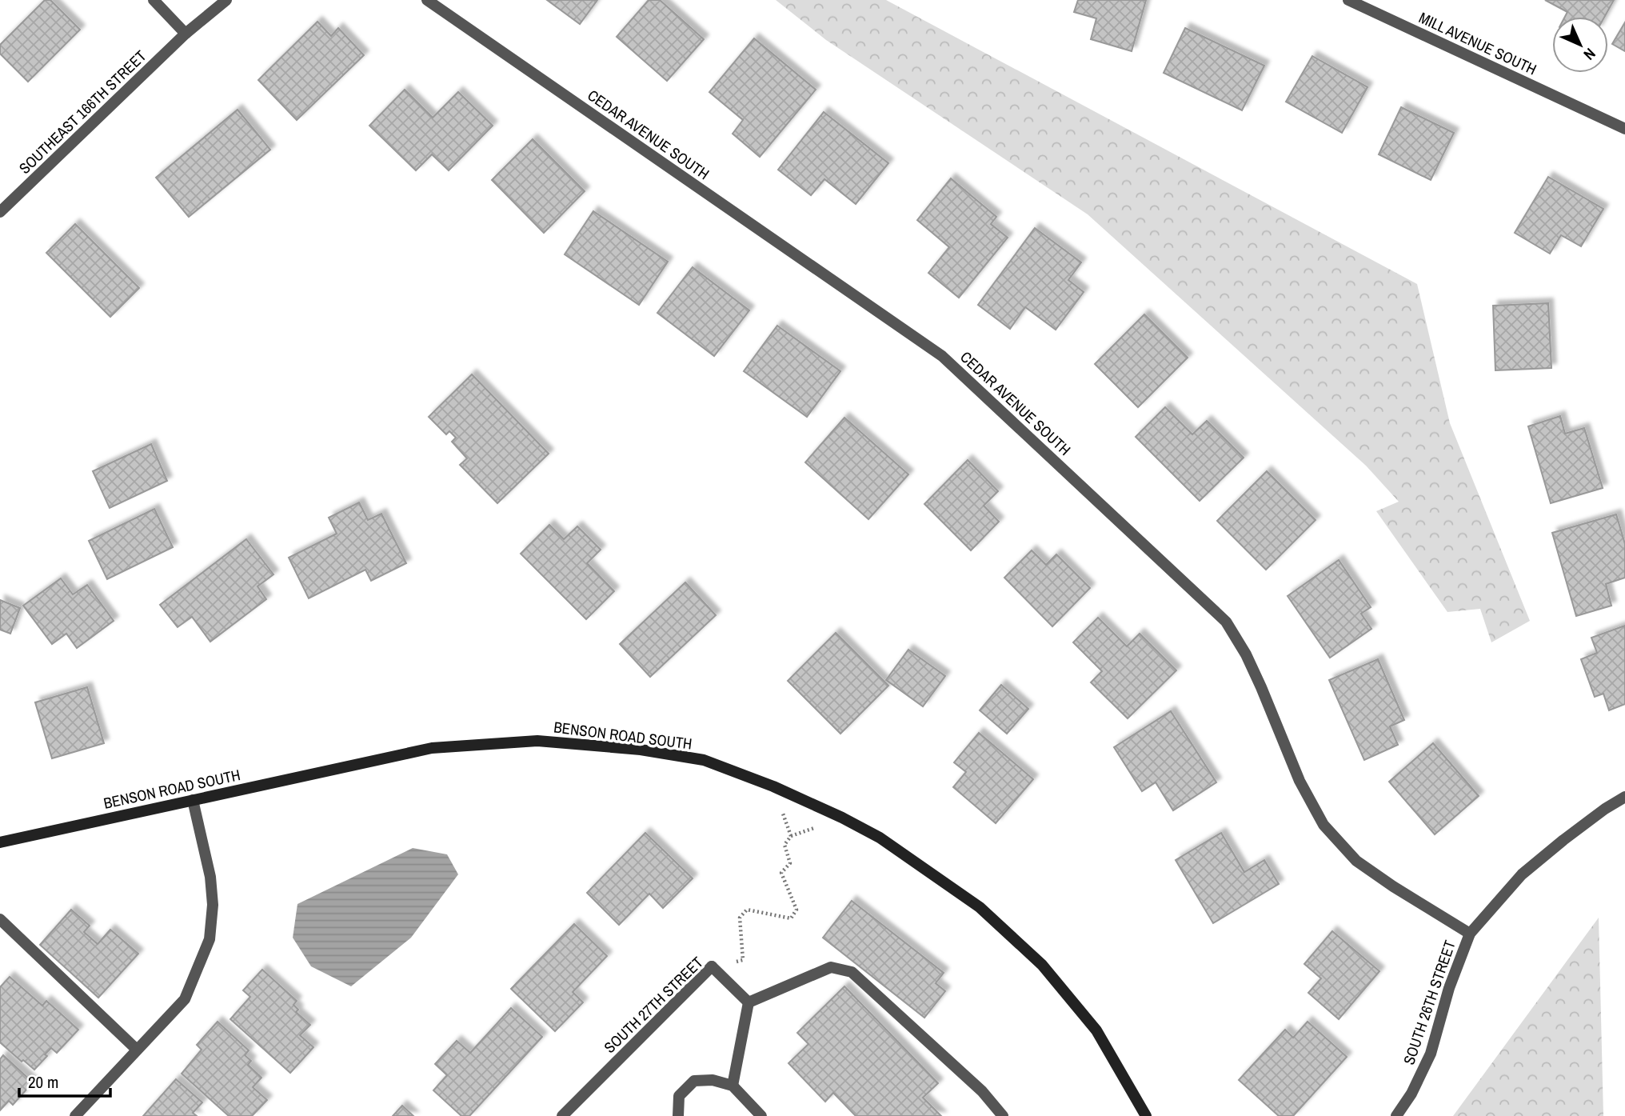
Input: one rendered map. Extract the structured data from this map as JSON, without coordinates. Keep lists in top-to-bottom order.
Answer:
{
  "streets": {
    "street": [
      "MILL AVENUE SOUTH",
      "SOUTHEAST 166TH STREET",
      "CEDAR AVENUE SOUTH",
      "BENSON ROAD SOUTH",
      "SOUTH 26TH STREET",
      "SOUTH 27TH STREET"
    ]
  },
  "crossings": [
    ["CEDAR AVENUE SOUTH", "SOUTH 26TH STREET"],
    ["BENSON ROAD SOUTH", "SOUTH 27TH STREET"]
  ],
  "scale_bar": "20 m",
  "north": "bottom right"
}
